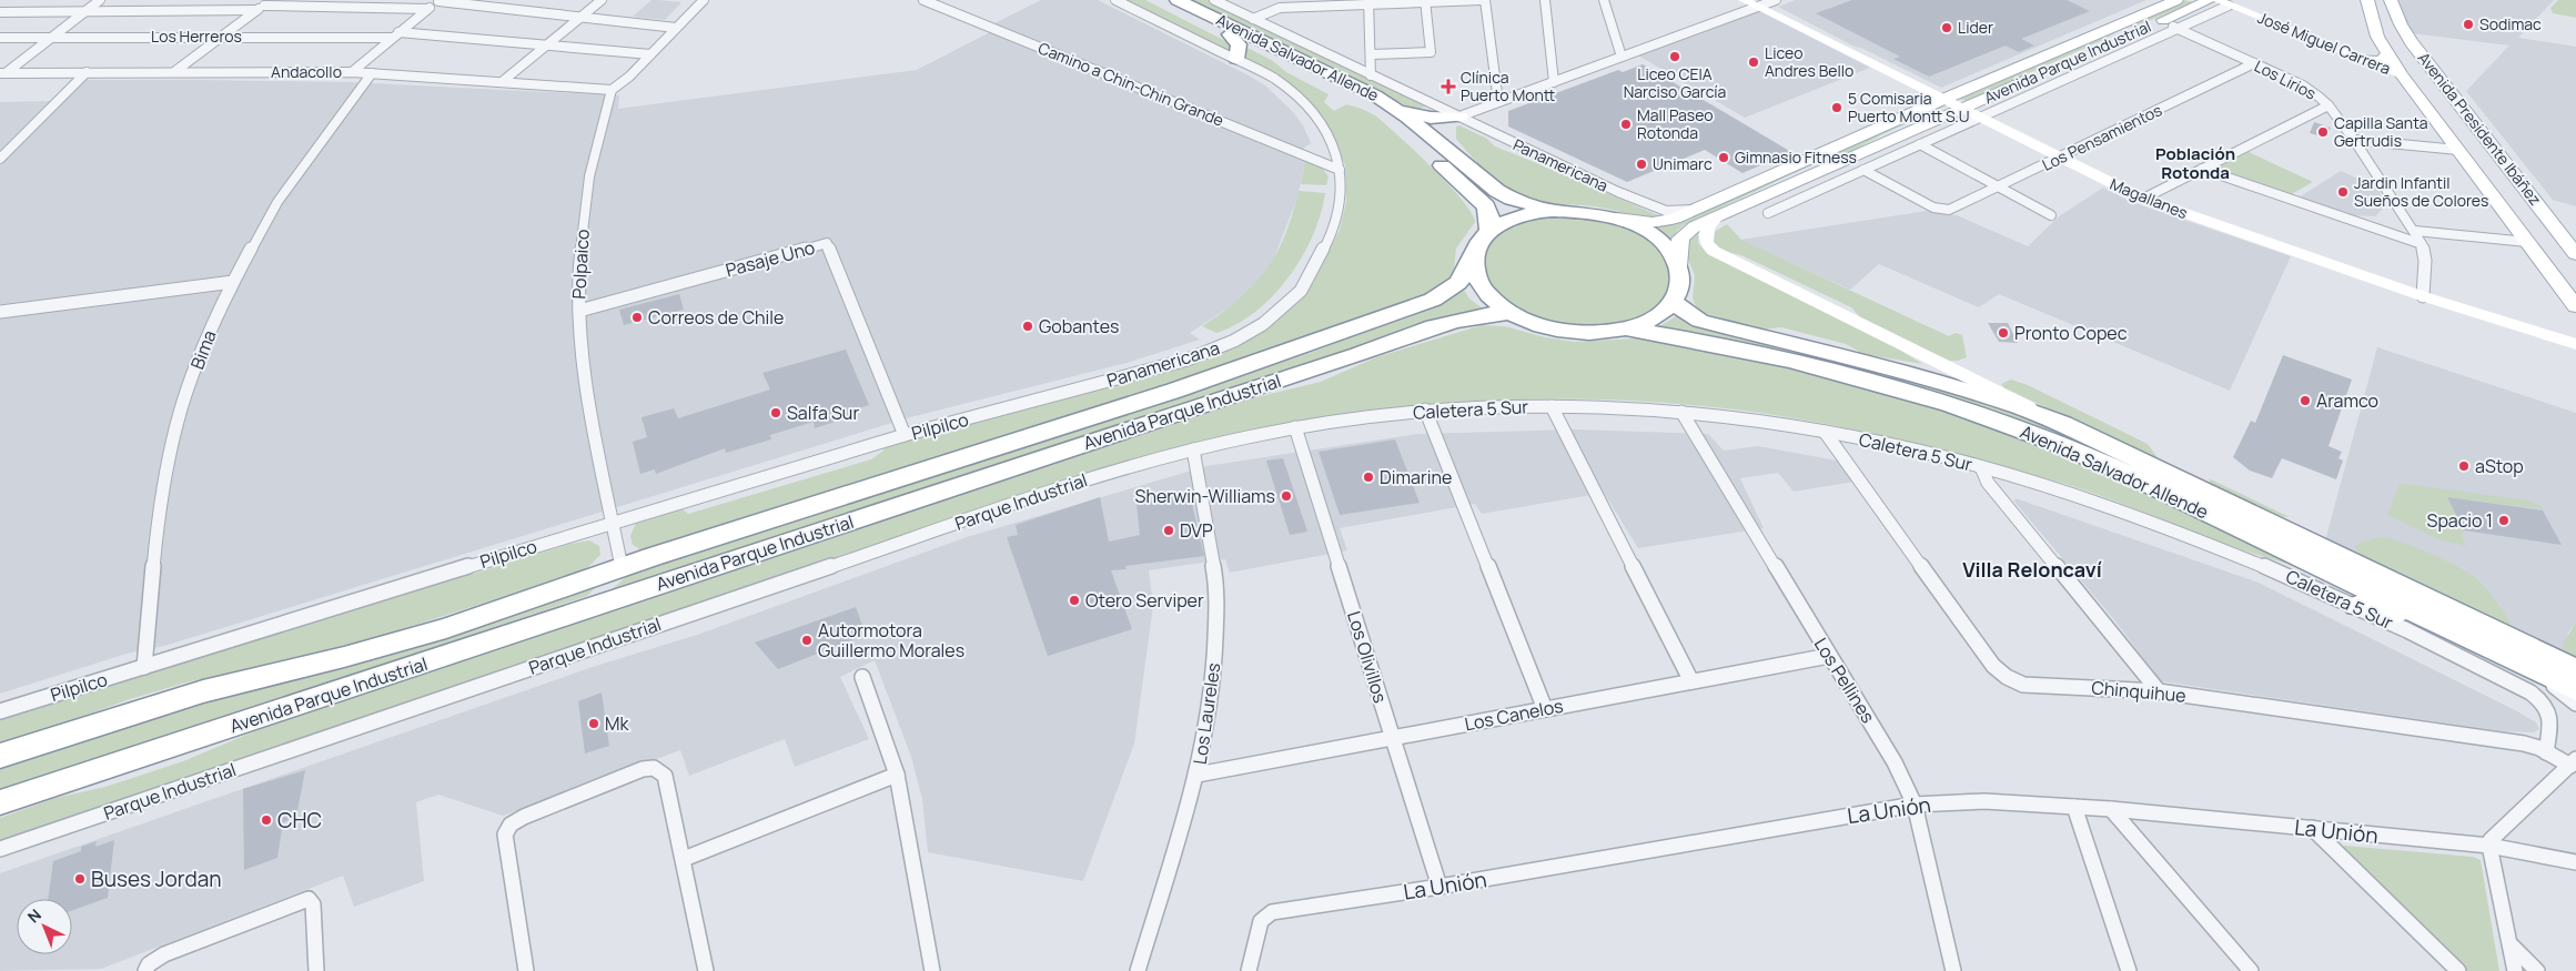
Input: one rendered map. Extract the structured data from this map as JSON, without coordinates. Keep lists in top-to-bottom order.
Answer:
{
  "streets": {
    "highway": ["Avenida Salvador Allende", "Avenida Parque Industrial"],
    "main road": ["Avenida Presidente Ibáñez"],
    "street": [
      "Los Herreros",
      "José Miguel Carrera",
      "Andacollo",
      "Los Lirios",
      "Camino a Chin-Chin Grande",
      "Los Pensamientos",
      "Panamericana",
      "Magallanes",
      "Pasaje Uno",
      "Polpaico",
      "Bima",
      "Caletera 5 Sur",
      "Pilpilco",
      "Parque Industrial",
      "Los Olivillos",
      "Los Pellines",
      "Chinquihue",
      "Los Laureles",
      "Los Canelos",
      "La Unión"
    ]
  },
  "crossings": [
    ["José Miguel Carrera", "Avenida Presidente Ibáñez"],
    ["Avenida Salvador Allende", "Avenida Parque Industrial"],
    ["Avenida Parque Industrial", "Los Lirios"],
    ["Avenida Parque Industrial", "Panamericana"],
    ["Avenida Parque Industrial", "Magallanes"],
    ["Avenida Parque Industrial", "Polpaico"],
    ["Andacollo", "Polpaico"],
    ["Andacollo", "Bima"],
    ["Los Lirios", "Los Pensamientos"],
    ["Los Lirios", "Magallanes"],
    ["Camino a Chin-Chin Grande", "Panamericana"],
    ["Los Pensamientos", "Magallanes"],
    ["Panamericana", "Pilpilco"],
    ["Pasaje Uno", "Polpaico"],
    ["Pasaje Uno", "Pilpilco"],
    ["Polpaico", "Pilpilco"],
    ["Bima", "Pilpilco"],
    ["Caletera 5 Sur", "Parque Industrial"],
    ["Caletera 5 Sur", "Los Olivillos"],
    ["Caletera 5 Sur", "Los Pellines"],
    ["Caletera 5 Sur", "Chinquihue"],
    ["Caletera 5 Sur", "Los Laureles"],
    ["Parque Industrial", "Los Laureles"],
    ["Los Olivillos", "Los Canelos"],
    ["Los Olivillos", "La Unión"],
    ["Los Pellines", "Los Canelos"],
    ["Los Pellines", "La Unión"],
    ["Los Laureles", "Los Canelos"]
  ],
  "districts": ["Población Rotonda", "Villa Reloncaví"],
  "places": {
    "other": [
      "Sodimac",
      "Lider",
      "Liceo CEIA Narciso García",
      "Liceo Andres Bello",
      "5 Comisaria Puerto Montt S.U",
      "Mall Paseo Rotonda",
      "Capilla Santa Gertrudis",
      "Gimnasio Fitness",
      "Unimarc",
      "Jardin Infantil Sueños de Colores",
      "Correos de Chile",
      "Gobantes",
      "Pronto Copec",
      "Aramco",
      "Salfa Sur",
      "aStop",
      "Dimarine",
      "Sherwin-Williams",
      "Spacio 1",
      "DVP",
      "Otero Serviper",
      "Autormotora Guillermo Morales",
      "Mk",
      "CHC",
      "Buses Jordan"
    ],
    "health": ["Clínica Puerto Montt"]
  },
  "north": "top left"
}
